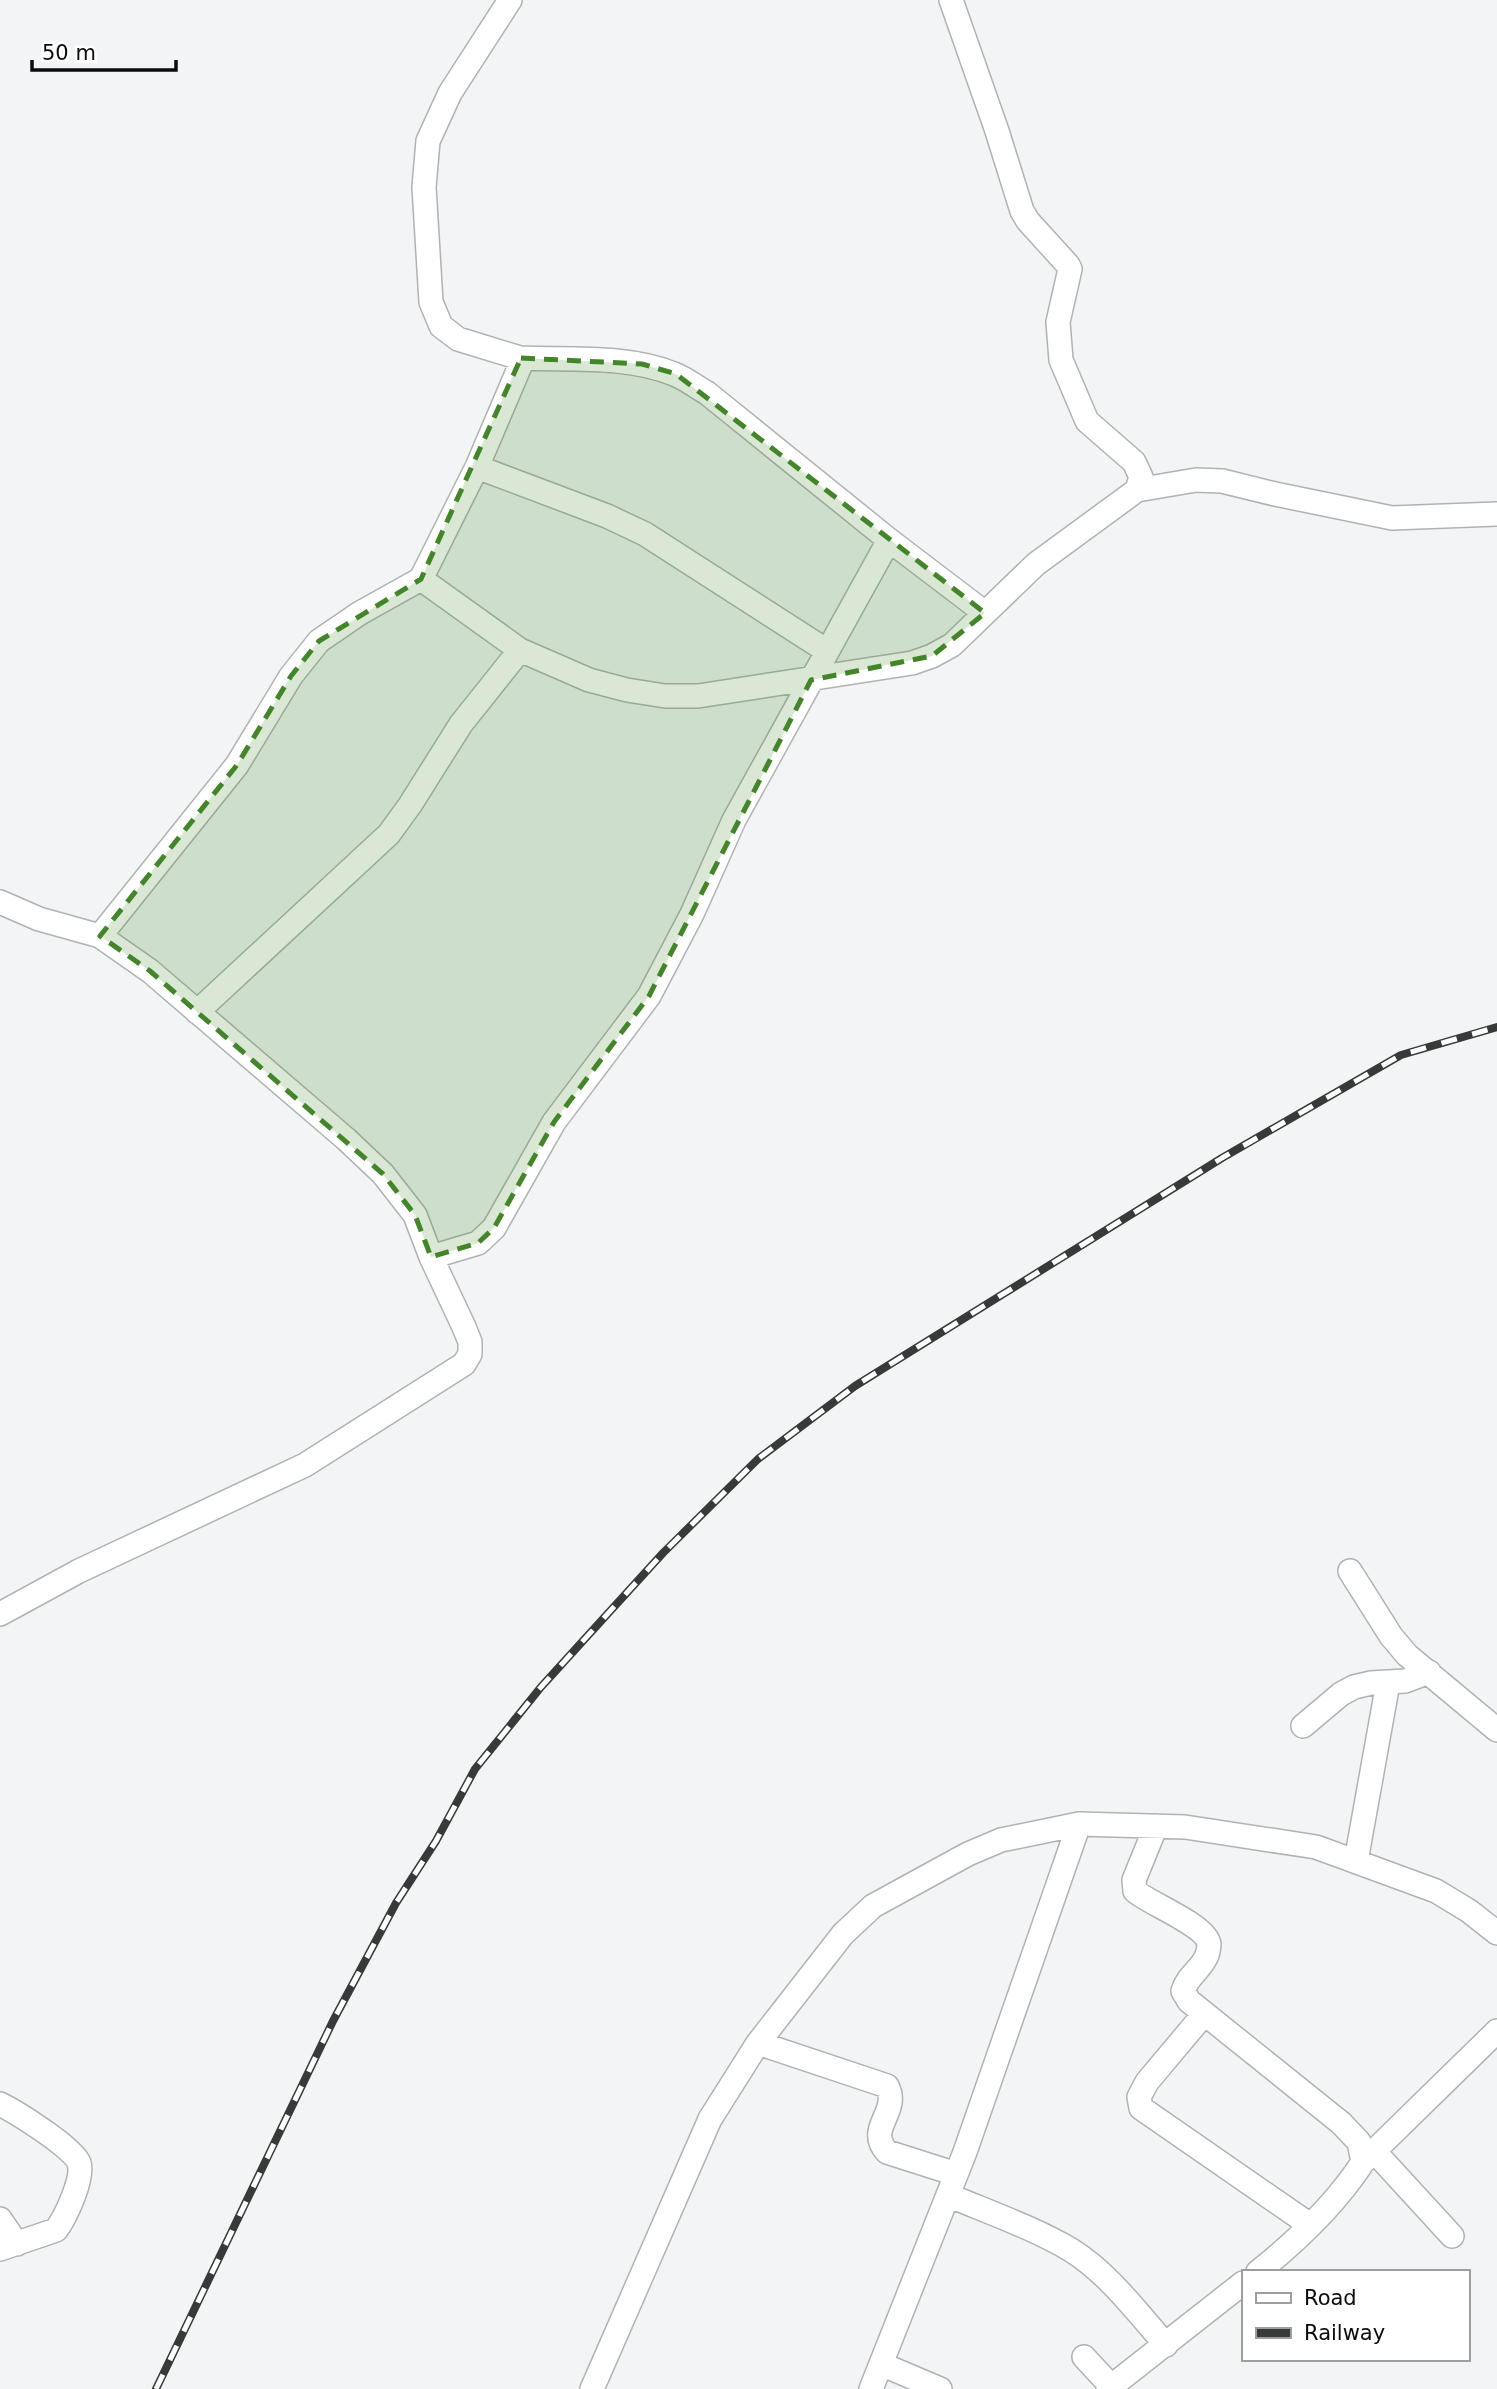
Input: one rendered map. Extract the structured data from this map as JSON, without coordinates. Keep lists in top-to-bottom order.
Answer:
{
  "legend": ["Road", "Railway"],
  "scale_bar": "50 m"
}
